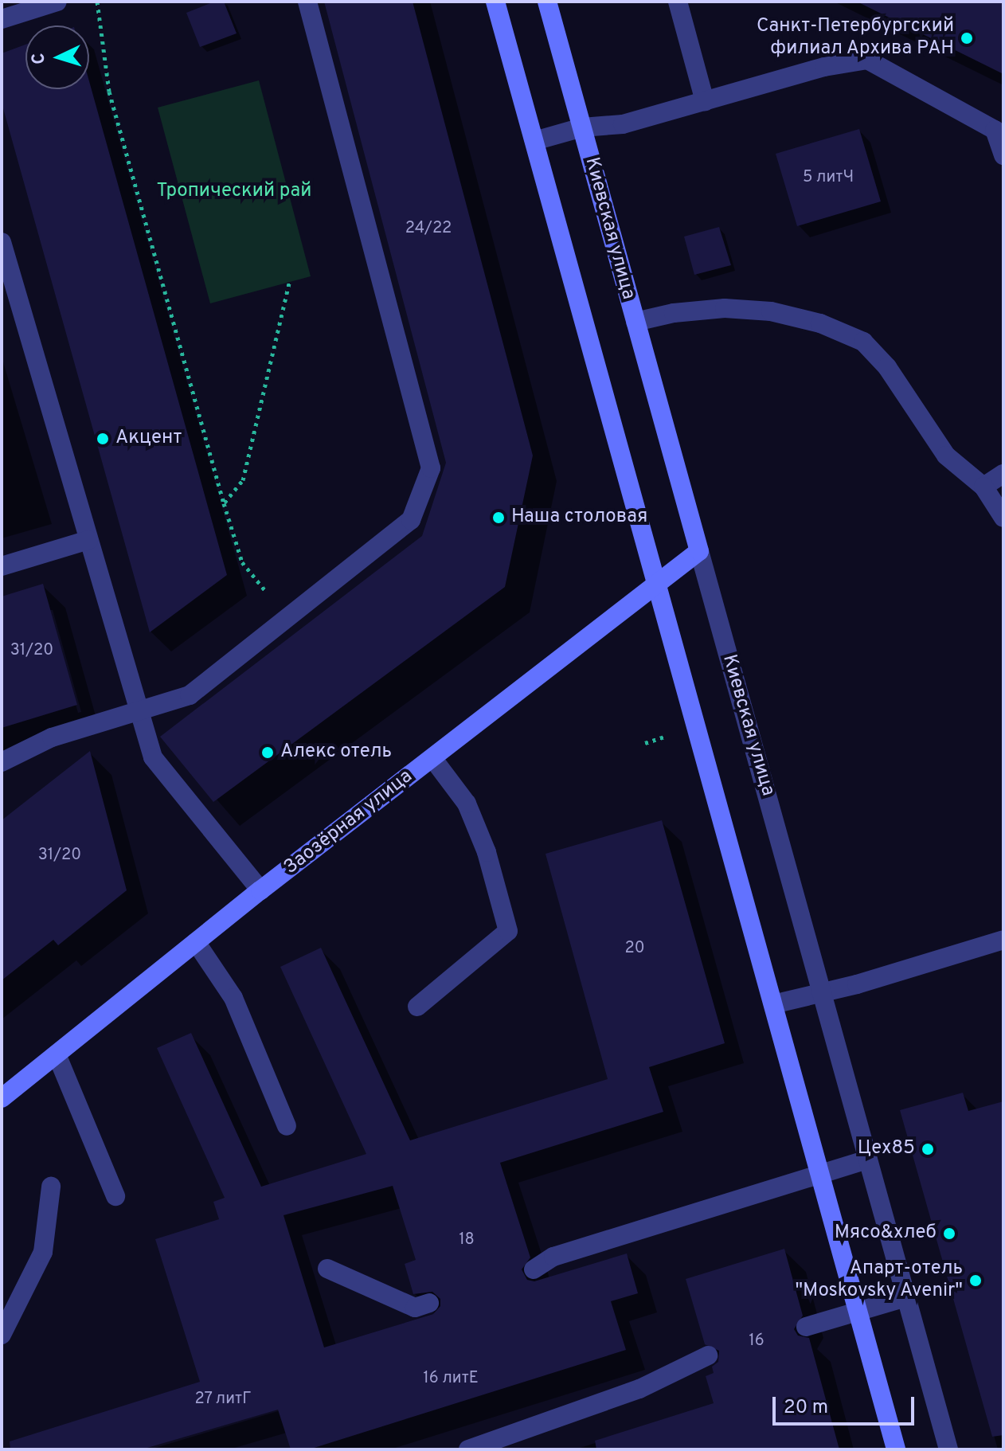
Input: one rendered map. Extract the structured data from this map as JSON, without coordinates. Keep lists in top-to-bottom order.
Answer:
{
  "streets": {
    "street": ["Киевская улица", "Заозёрная улица"]
  },
  "crossings": [
    ["Киевская улица", "Заозёрная улица"]
  ],
  "parks": ["Тропический рай"],
  "places": [
    "Санкт-Петербургский филиал Архива РАН",
    "Акцент",
    "Наша столовая",
    "Алекс отель",
    "Цех85",
    "Мясо&хлеб",
    "Апарт-отель \"Moskovsky Avenir\""
  ],
  "house_numbers": [
    "5 литЧ",
    "24/22",
    "31/20",
    "31/20",
    "20",
    "18",
    "16",
    "16 литЕ",
    "27 литГ"
  ],
  "scale_bar": "20 m",
  "north": "left"
}
